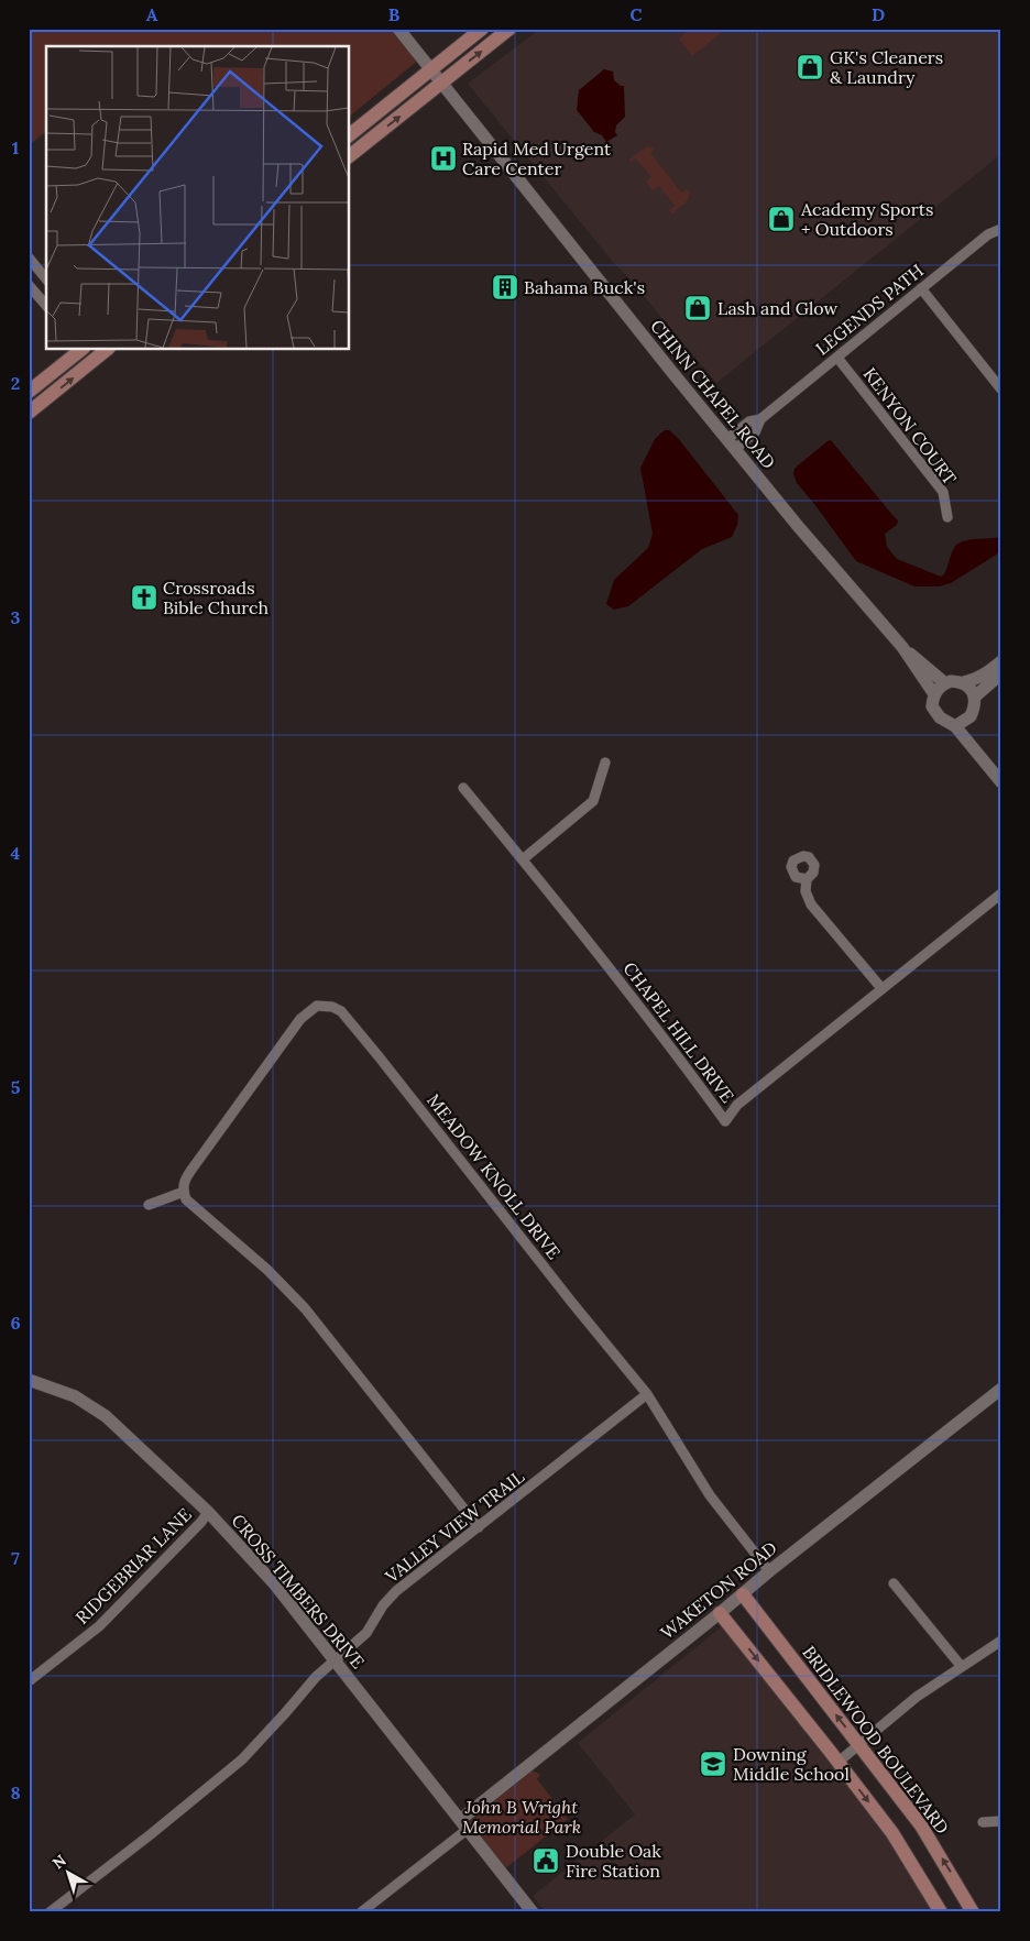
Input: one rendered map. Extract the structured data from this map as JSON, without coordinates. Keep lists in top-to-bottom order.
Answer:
{
  "streets": {
    "main road": ["BRIDLEWOOD BOULEVARD"],
    "street": [
      "LEGENDS PATH",
      "CHINN CHAPEL ROAD",
      "KENYON COURT",
      "CHAPEL HILL DRIVE",
      "MEADOW KNOLL DRIVE",
      "VALLEY VIEW TRAIL",
      "RIDGEBRIAR LANE",
      "WAKETON ROAD",
      "CROSS TIMBERS DRIVE"
    ]
  },
  "crossings": [
    ["LEGENDS PATH", "CHINN CHAPEL ROAD"],
    ["LEGENDS PATH", "KENYON COURT"],
    ["MEADOW KNOLL DRIVE", "VALLEY VIEW TRAIL"],
    ["MEADOW KNOLL DRIVE", "WAKETON ROAD"],
    ["VALLEY VIEW TRAIL", "CROSS TIMBERS DRIVE"],
    ["RIDGEBRIAR LANE", "CROSS TIMBERS DRIVE"],
    ["WAKETON ROAD", "CROSS TIMBERS DRIVE"],
    ["WAKETON ROAD", "BRIDLEWOOD BOULEVARD"]
  ],
  "parks": ["John B Wright Memorial Park"],
  "places": {
    "shop": ["GK's Cleaners & Laundry", "Academy Sports + Outdoors", "Lash and Glow"],
    "hospital": ["Rapid Med Urgent Care Center"],
    "building": ["Bahama Buck's"],
    "church": ["Crossroads Bible Church"],
    "school or university": ["Downing Middle School"],
    "public building": ["Double Oak Fire Station"]
  },
  "north": "top left",
  "grid": {
    "columns": [
      "A",
      "B",
      "C",
      "D"
    ],
    "rows": [
      "1",
      "2",
      "3",
      "4",
      "5",
      "6",
      "7",
      "8"
    ]
  }
}
